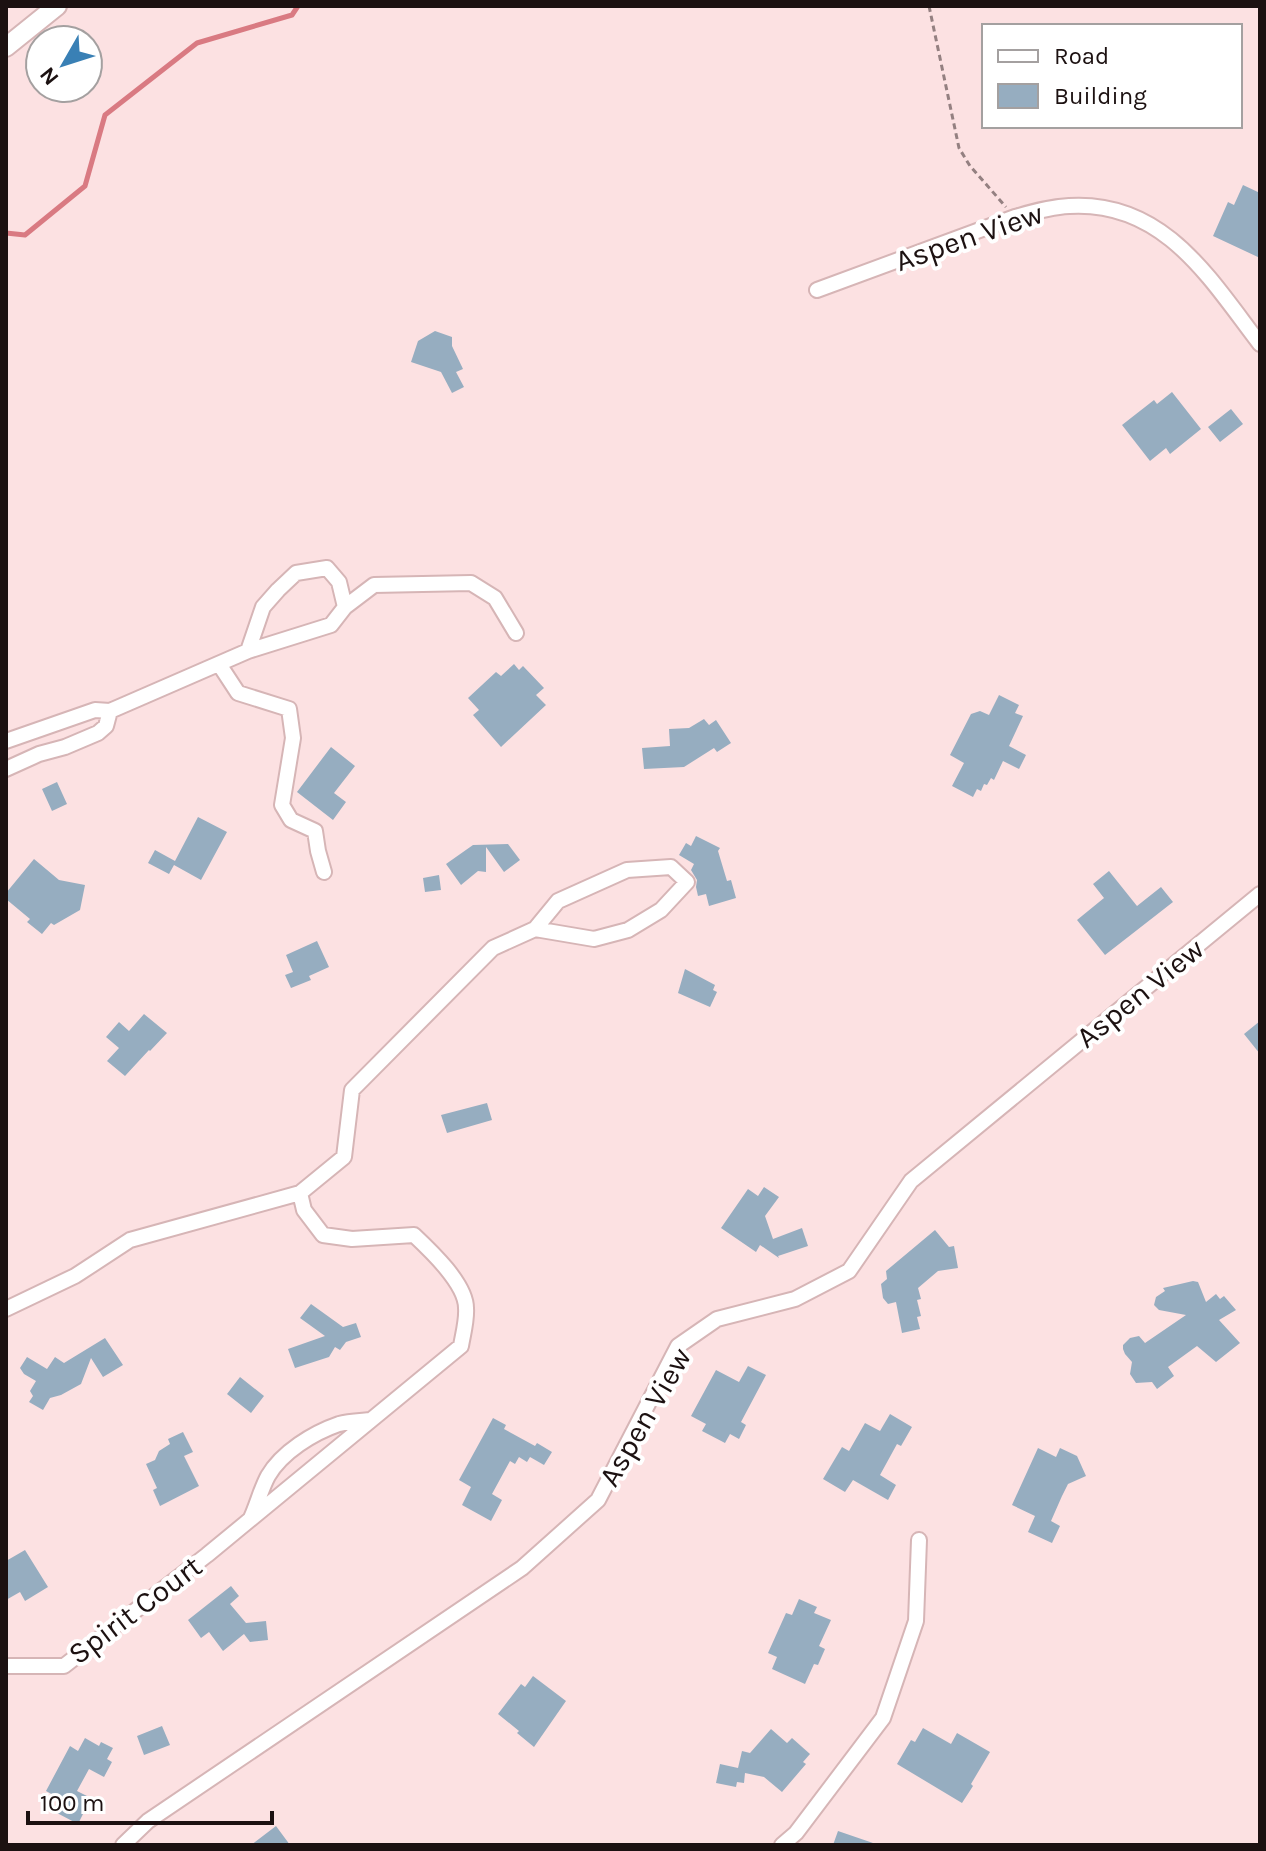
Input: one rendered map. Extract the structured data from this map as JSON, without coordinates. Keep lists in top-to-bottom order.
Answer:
{
  "streets": {
    "street": ["Aspen View", "Spirit Court"]
  },
  "legend": ["Road", "Building"],
  "scale_bar": "100 m",
  "north": "bottom left"
}
